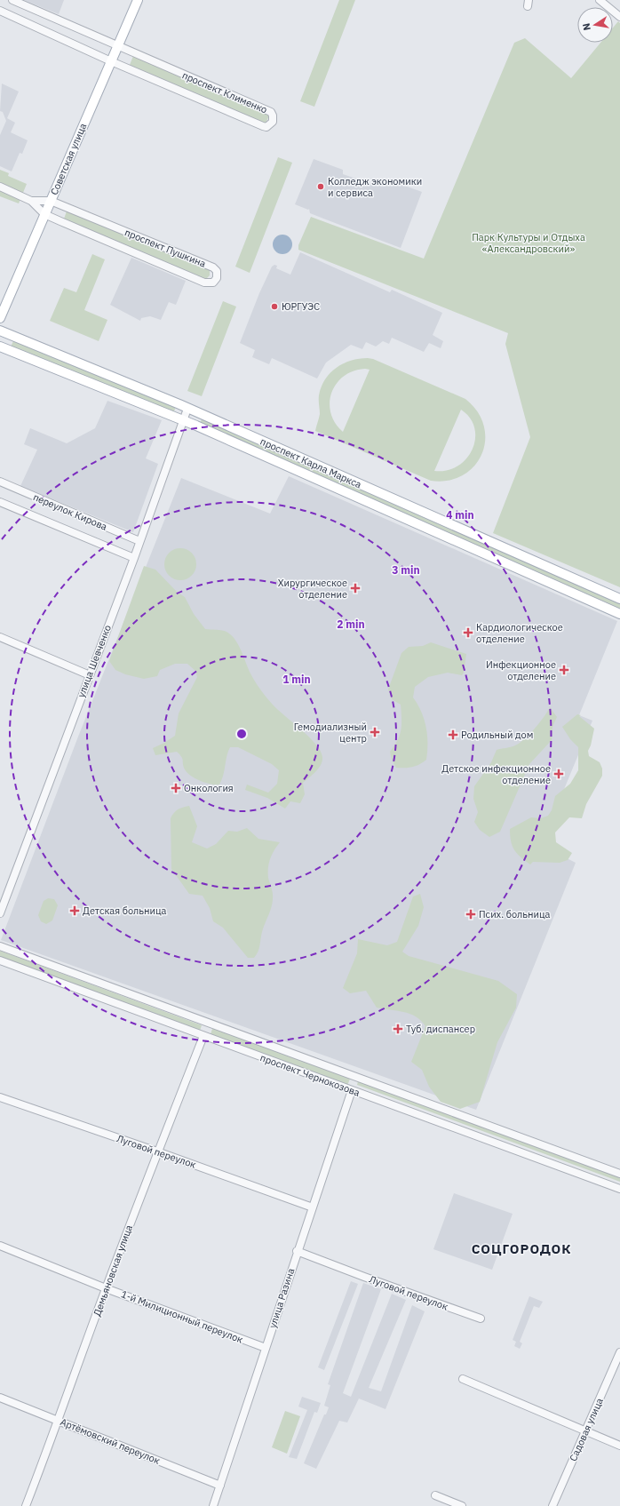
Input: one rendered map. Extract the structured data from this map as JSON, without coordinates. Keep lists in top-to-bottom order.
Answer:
{
  "streets": {
    "main road": ["Советская улица", "проспект Карла Маркса"],
    "street": [
      "проспект Клименко",
      "проспект Пушкина",
      "переулок Кирова",
      "улица Шевченко",
      "проспект Чернокозова",
      "Луговой переулок",
      "Демьяновская улица",
      "улица Разина",
      "1-й Милиционный переулок",
      "Садовая улица",
      "Артёмовский переулок"
    ]
  },
  "crossings": [
    ["проспект Клименко", "Советская улица"],
    ["Советская улица", "проспект Пушкина"],
    ["проспект Карла Маркса", "улица Шевченко"],
    ["переулок Кирова", "улица Шевченко"],
    ["проспект Чернокозова", "Демьяновская улица"],
    ["проспект Чернокозова", "улица Разина"],
    ["Луговой переулок", "Демьяновская улица"],
    ["Луговой переулок", "улица Разина"],
    ["Демьяновская улица", "1-й Милиционный переулок"],
    ["Демьяновская улица", "Артёмовский переулок"],
    ["улица Разина", "1-й Милиционный переулок"],
    ["улица Разина", "Артёмовский переулок"]
  ],
  "districts": ["СОЦГОРОДОК"],
  "parks": ["Парк Культуры и Отдыха «Александровский»"],
  "places": {
    "other": ["Колледж экономики и сервиса", "ЮРГУЭС"],
    "health": [
      "Хирургическое отделение",
      "Кардиологическое отделение",
      "Инфекционное отделение",
      "Гемодиализный центр",
      "Родильный дом",
      "Детское инфекционное отделение",
      "Онкология",
      "Детская больница",
      "Псих. больница",
      "Туб. диспансер"
    ]
  },
  "north": "left",
  "rings": [
    "4 min",
    "3 min",
    "2 min",
    "1 min"
  ]
}
